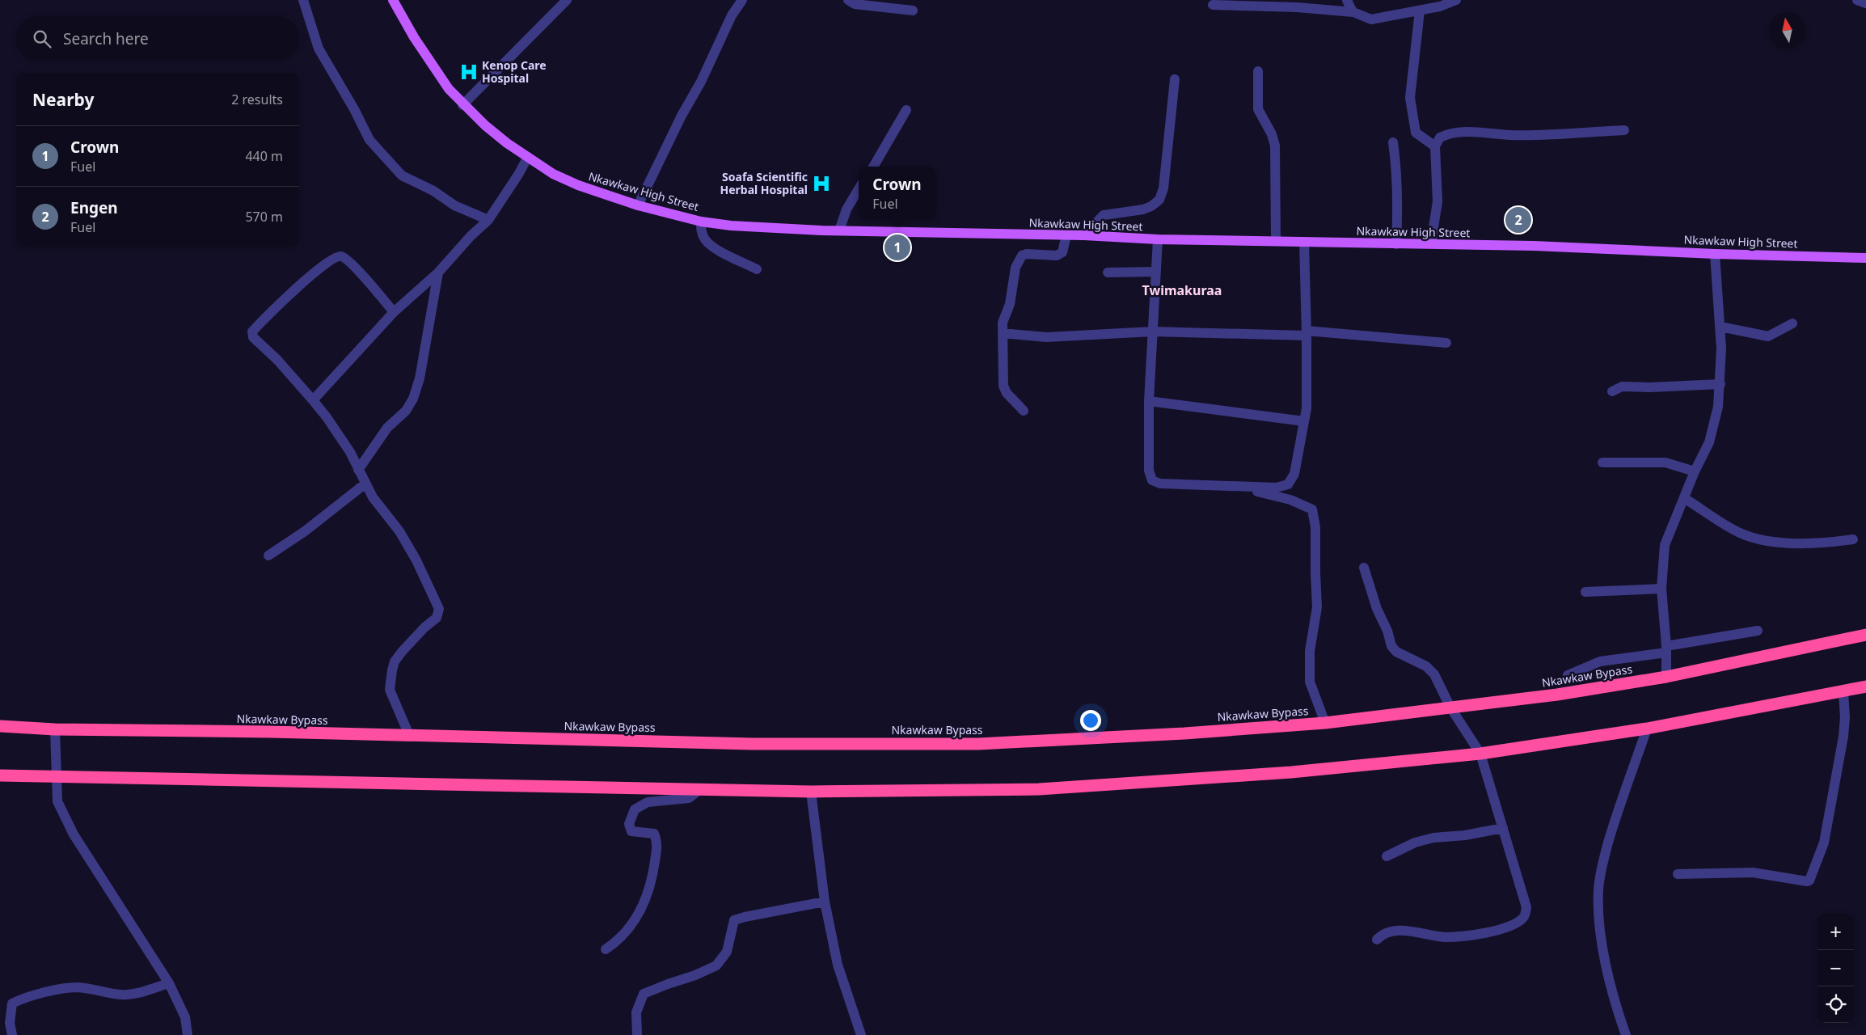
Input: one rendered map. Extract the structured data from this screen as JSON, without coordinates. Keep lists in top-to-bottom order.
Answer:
{
  "streets": {
    "highway": ["Nkawkaw Bypass"],
    "main road": ["Nkawkaw High Street"]
  },
  "districts": ["Twimakuraa"],
  "places": {
    "hospital": ["Kenop Care Hospital", "Soafa Scientific Herbal Hospital"]
  },
  "north": "top",
  "page": {
    "search": "Search here",
    "heading": ["Nearby", "2 results"],
    "list": [
      {
        "mark": "1",
        "name": "Crown",
        "note": "Fuel",
        "value": "440 m"
      },
      {
        "mark": "2",
        "name": "Engen",
        "note": "Fuel",
        "value": "570 m"
      }
    ],
    "popup": ["Crown", "Fuel"],
    "pins": ["2", "1"],
    "map_buttons": ["+", "−"]
  }
}
